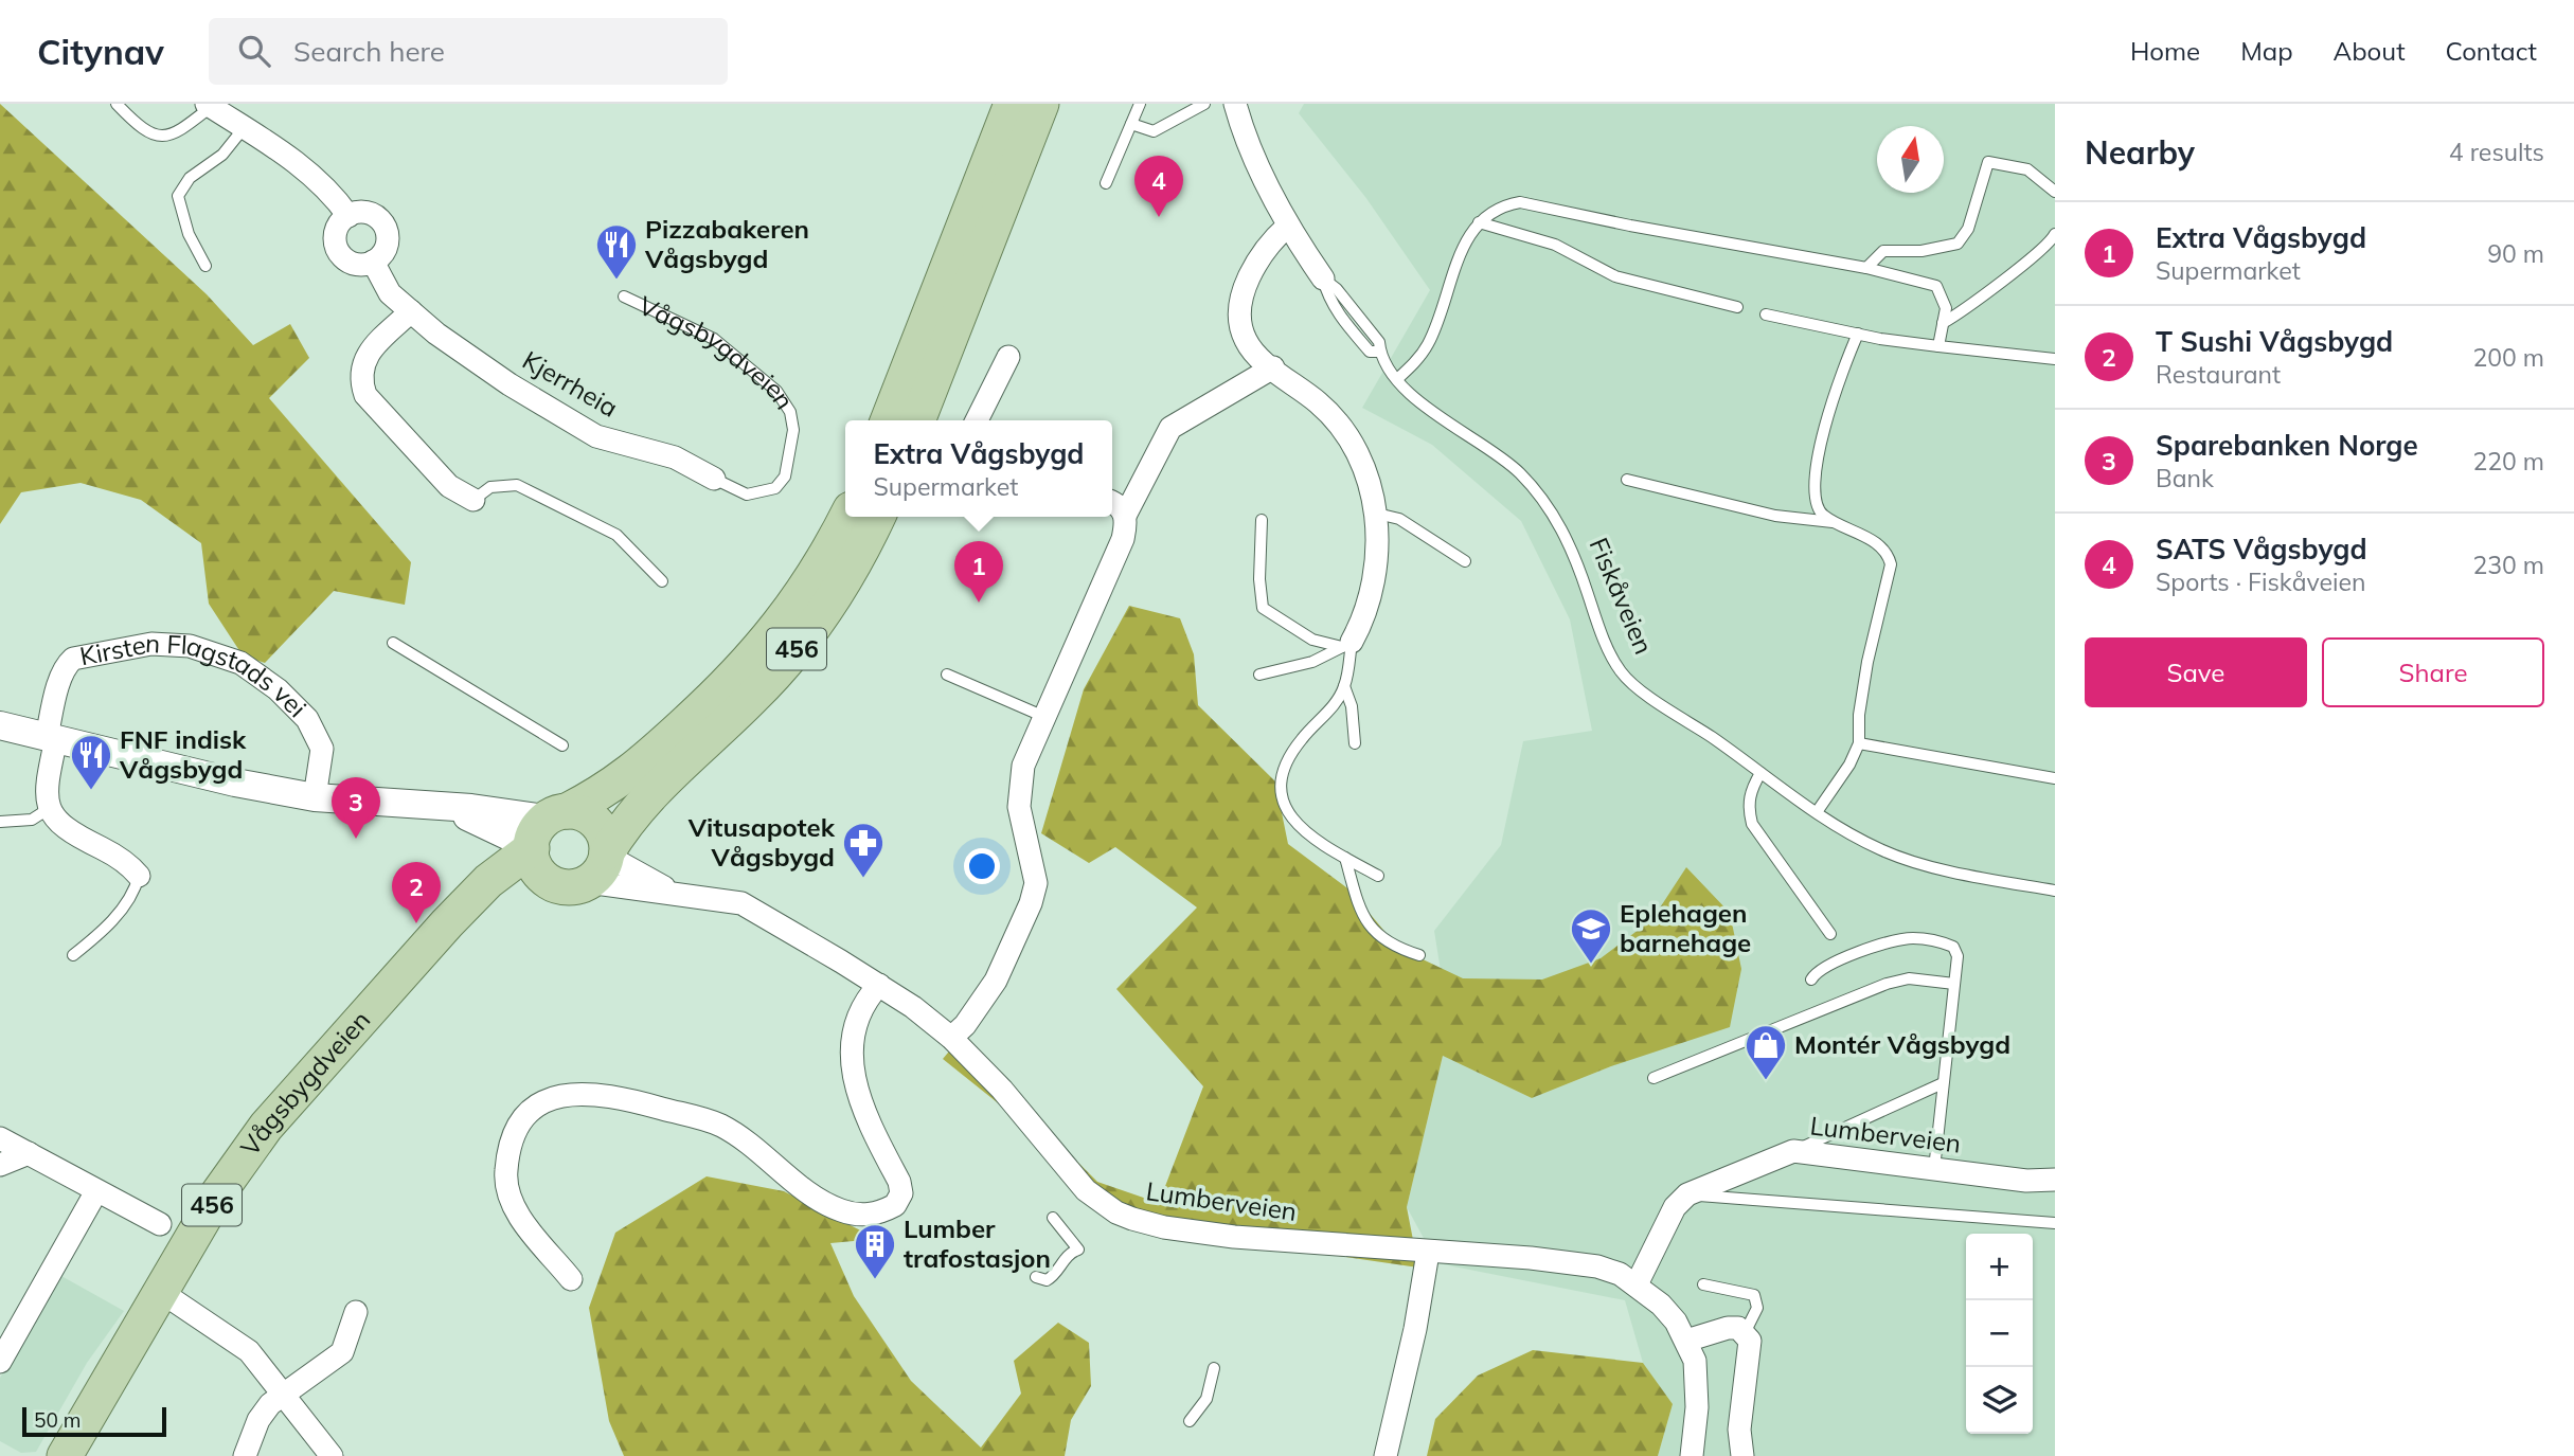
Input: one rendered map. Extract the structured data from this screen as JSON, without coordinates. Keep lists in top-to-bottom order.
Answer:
{
  "streets": {
    "main road": ["Vågsbygdveien", "456"],
    "street": [
      "Kjerrheia",
      "Fiskåveien",
      "Kirsten Flagstads vei",
      "Lumberveien"
    ]
  },
  "crossings": [
    ["Vågsbygdveien", "Kjerrheia"],
    ["Vågsbygdveien", "456"],
    ["Vågsbygdveien", "Lumberveien"],
    ["456", "Lumberveien"]
  ],
  "places": {
    "restaurant": ["Pizzabakeren Vågsbygd", "FNF indisk Vågsbygd"],
    "pharmacy": ["Vitusapotek Vågsbygd"],
    "school or university": ["Eplehagen barnehage"],
    "shop": ["Montér Vågsbygd"],
    "building": ["Lumber trafostasjon"]
  },
  "scale_bar": "50 m",
  "north": "top",
  "page": {
    "header": "Citynav",
    "search": "Search here",
    "nav": [
      "Home",
      "Map",
      "About",
      "Contact"
    ],
    "heading": ["Nearby", "4 results"],
    "pins": [
      "4",
      "1",
      "3",
      "2"
    ],
    "list": [
      {
        "mark": "1",
        "name": "Extra Vågsbygd",
        "note": "Supermarket",
        "value": "90 m"
      },
      {
        "mark": "2",
        "name": "T Sushi Vågsbygd",
        "note": "Restaurant",
        "value": "200 m"
      },
      {
        "mark": "3",
        "name": "Sparebanken Norge",
        "note": "Bank",
        "value": "220 m"
      },
      {
        "mark": "4",
        "name": "SATS Vågsbygd",
        "note": "Sports · Fiskåveien",
        "value": "230 m"
      }
    ],
    "popup": ["Extra Vågsbygd", "Supermarket"],
    "buttons": ["Save", "Share"],
    "map_buttons": ["+", "−"],
    "scale": "50 m"
  }
}
